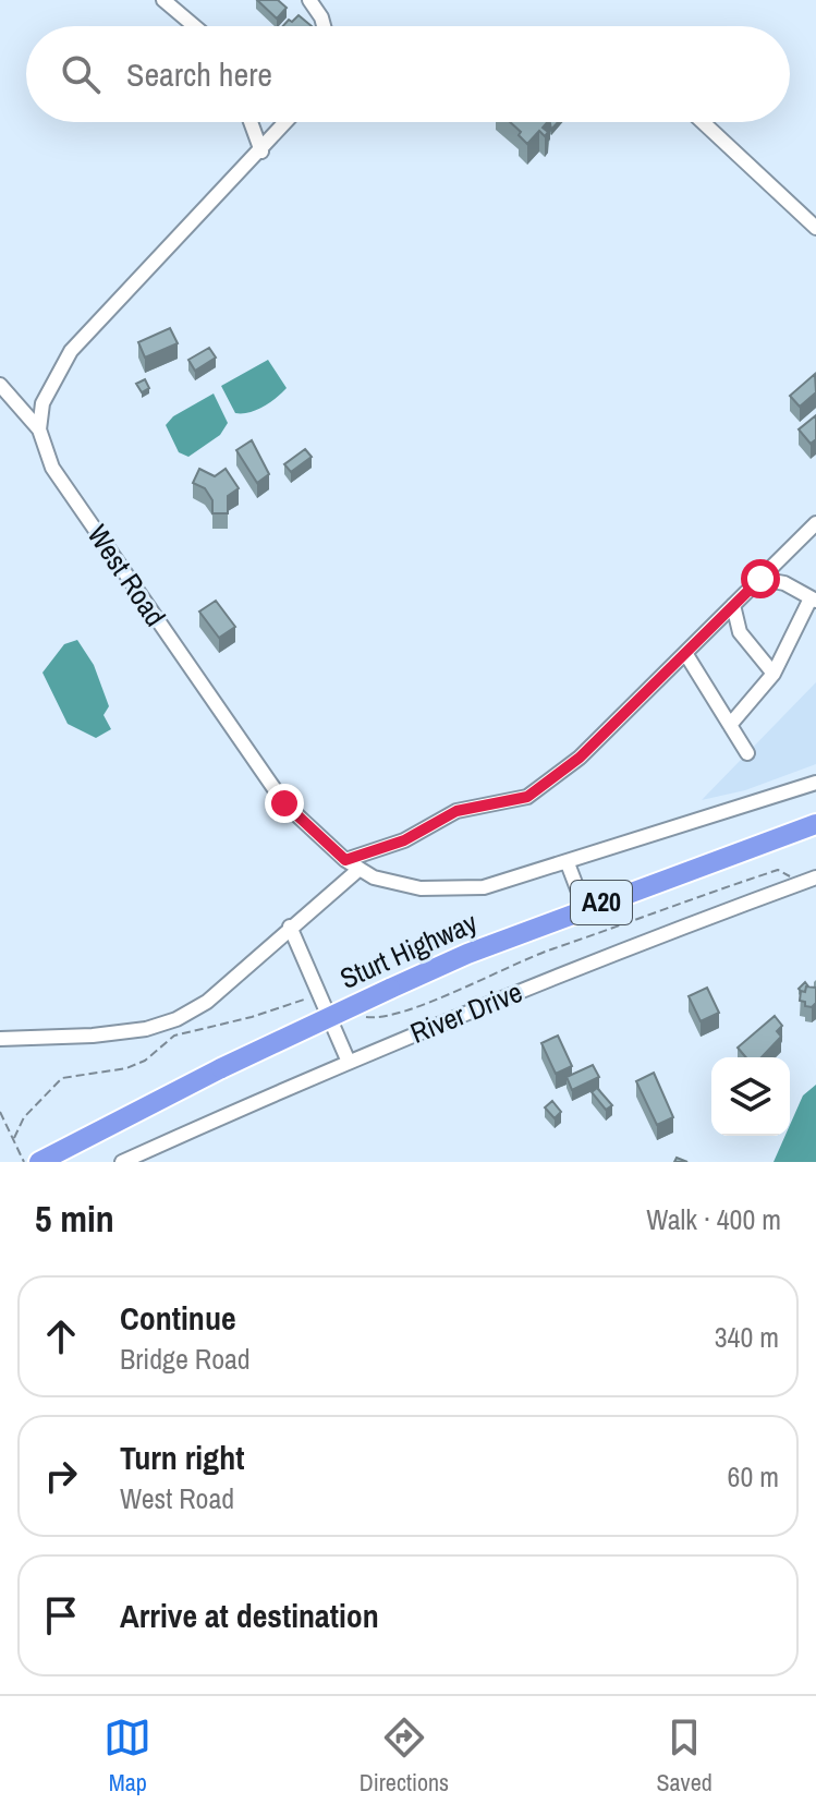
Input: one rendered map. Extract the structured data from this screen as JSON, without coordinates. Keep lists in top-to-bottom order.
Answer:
{
  "streets": {
    "highway": ["A20", "Sturt Highway"],
    "street": ["West Road", "River Drive"]
  },
  "page": {
    "search": "Search here",
    "heading": ["5 min", "Walk · 400 m"],
    "list": [
      ["Continue", "Bridge Road", "340 m"],
      ["Turn right", "West Road", "60 m"],
      "Arrive at destination"
    ],
    "nav": ["Map", "Directions", "Saved"]
  }
}
